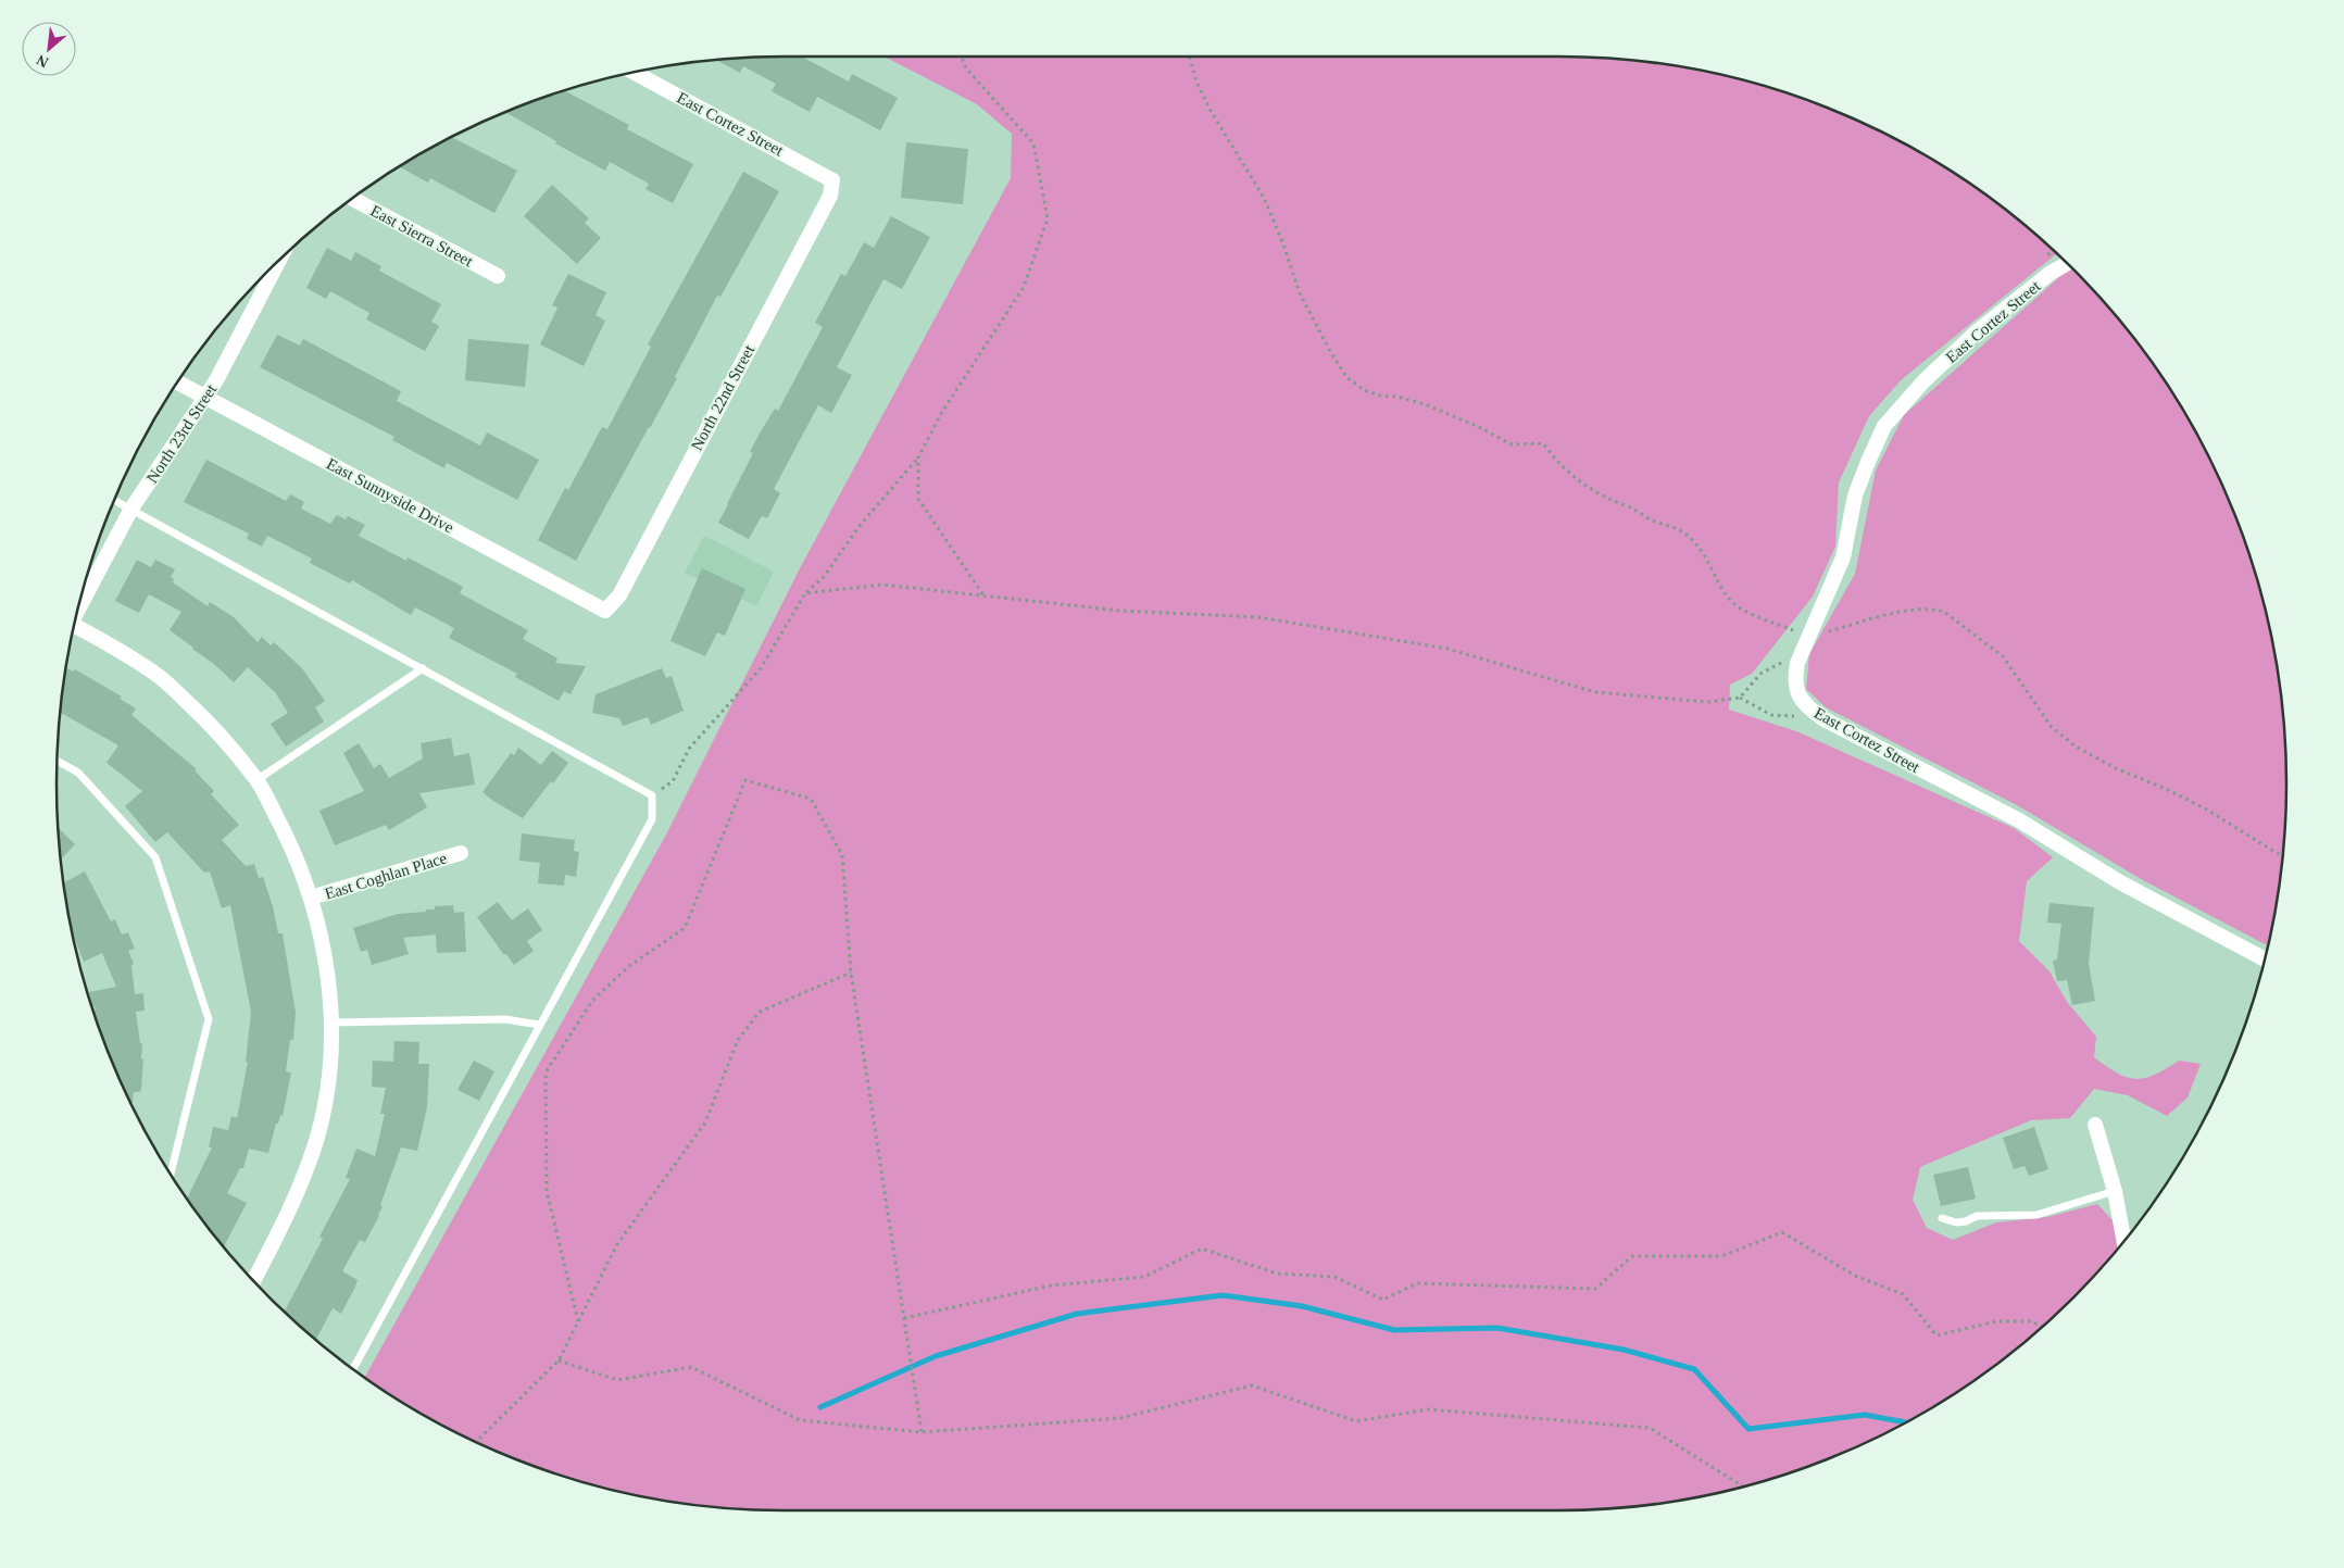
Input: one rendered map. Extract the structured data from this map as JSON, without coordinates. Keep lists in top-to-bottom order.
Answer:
{
  "streets": {
    "street": [
      "East Cortez Street",
      "East Sierra Street",
      "North 22nd Street",
      "North 23rd Street",
      "East Sunnyside Drive",
      "East Coghlan Place"
    ]
  },
  "crossings": [
    ["East Cortez Street", "North 22nd Street"],
    ["North 22nd Street", "East Sunnyside Drive"],
    ["North 23rd Street", "East Sunnyside Drive"]
  ],
  "north": "bottom left"
}
